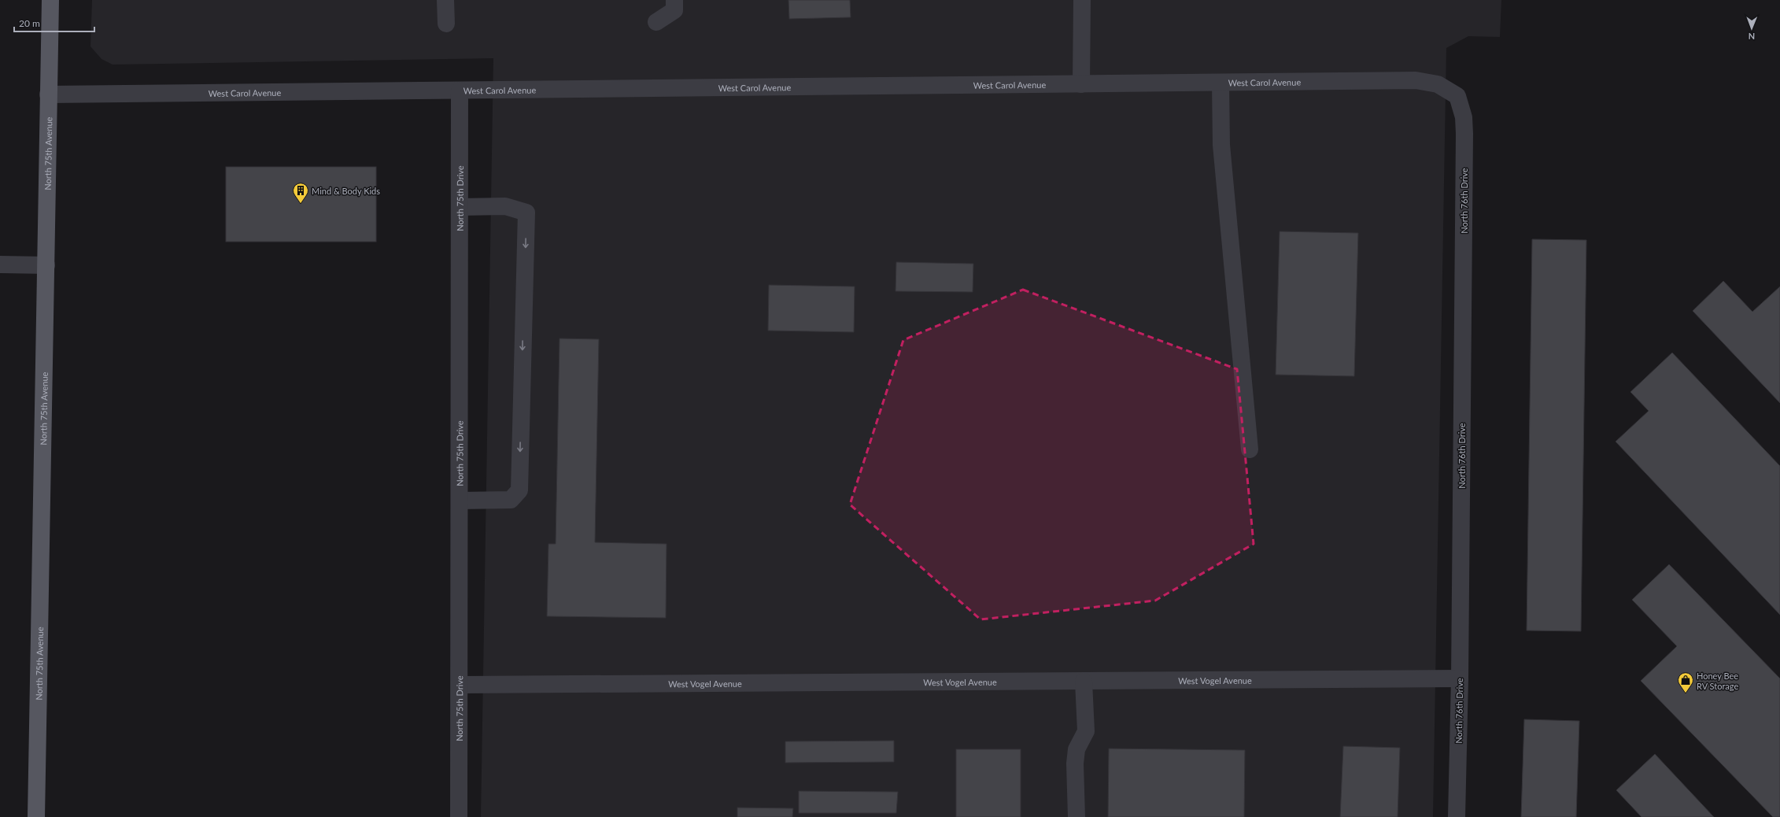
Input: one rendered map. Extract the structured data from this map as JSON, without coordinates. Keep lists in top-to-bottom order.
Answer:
{
  "streets": {
    "main road": ["North 75th Avenue"],
    "street": [
      "West Carol Avenue",
      "North 75th Drive",
      "North 76th Drive",
      "West Vogel Avenue"
    ]
  },
  "crossings": [
    ["West Carol Avenue", "North 75th Avenue"],
    ["West Carol Avenue", "North 75th Drive"],
    ["West Carol Avenue", "North 76th Drive"],
    ["North 75th Drive", "West Vogel Avenue"],
    ["North 76th Drive", "West Vogel Avenue"]
  ],
  "places": {
    "building": ["Mind & Body Kids"],
    "shop": ["Honey Bee RV Storage"]
  },
  "scale_bar": "20 m",
  "north": "bottom"
}
